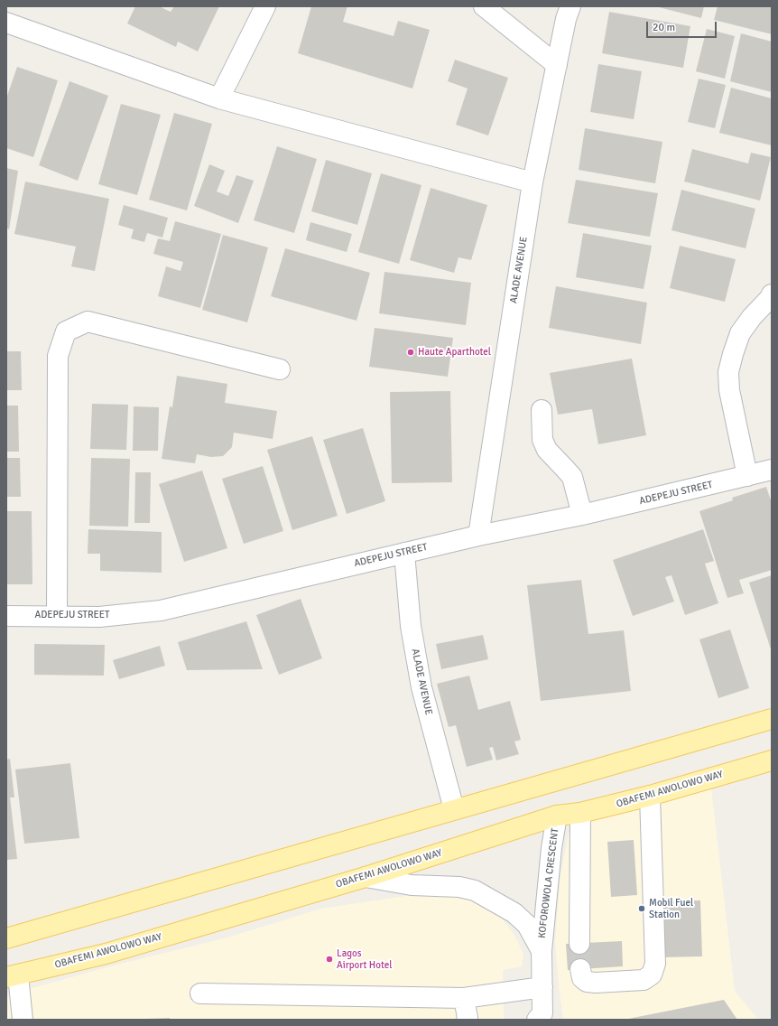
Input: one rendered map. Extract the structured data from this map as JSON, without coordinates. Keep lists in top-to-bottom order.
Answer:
{
  "streets": {
    "main road": ["OBAFEMI AWOLOWO WAY"],
    "street": ["ALADE AVENUE", "ADEPEJU STREET", "KOFOROWOLA CRESCENT"]
  },
  "crossings": [
    ["ALADE AVENUE", "ADEPEJU STREET"],
    ["OBAFEMI AWOLOWO WAY", "KOFOROWOLA CRESCENT"]
  ],
  "places": ["Haute Aparthotel", "Mobil Fuel Station", "Lagos Airport Hotel"],
  "scale_bar": "20 m"
}
